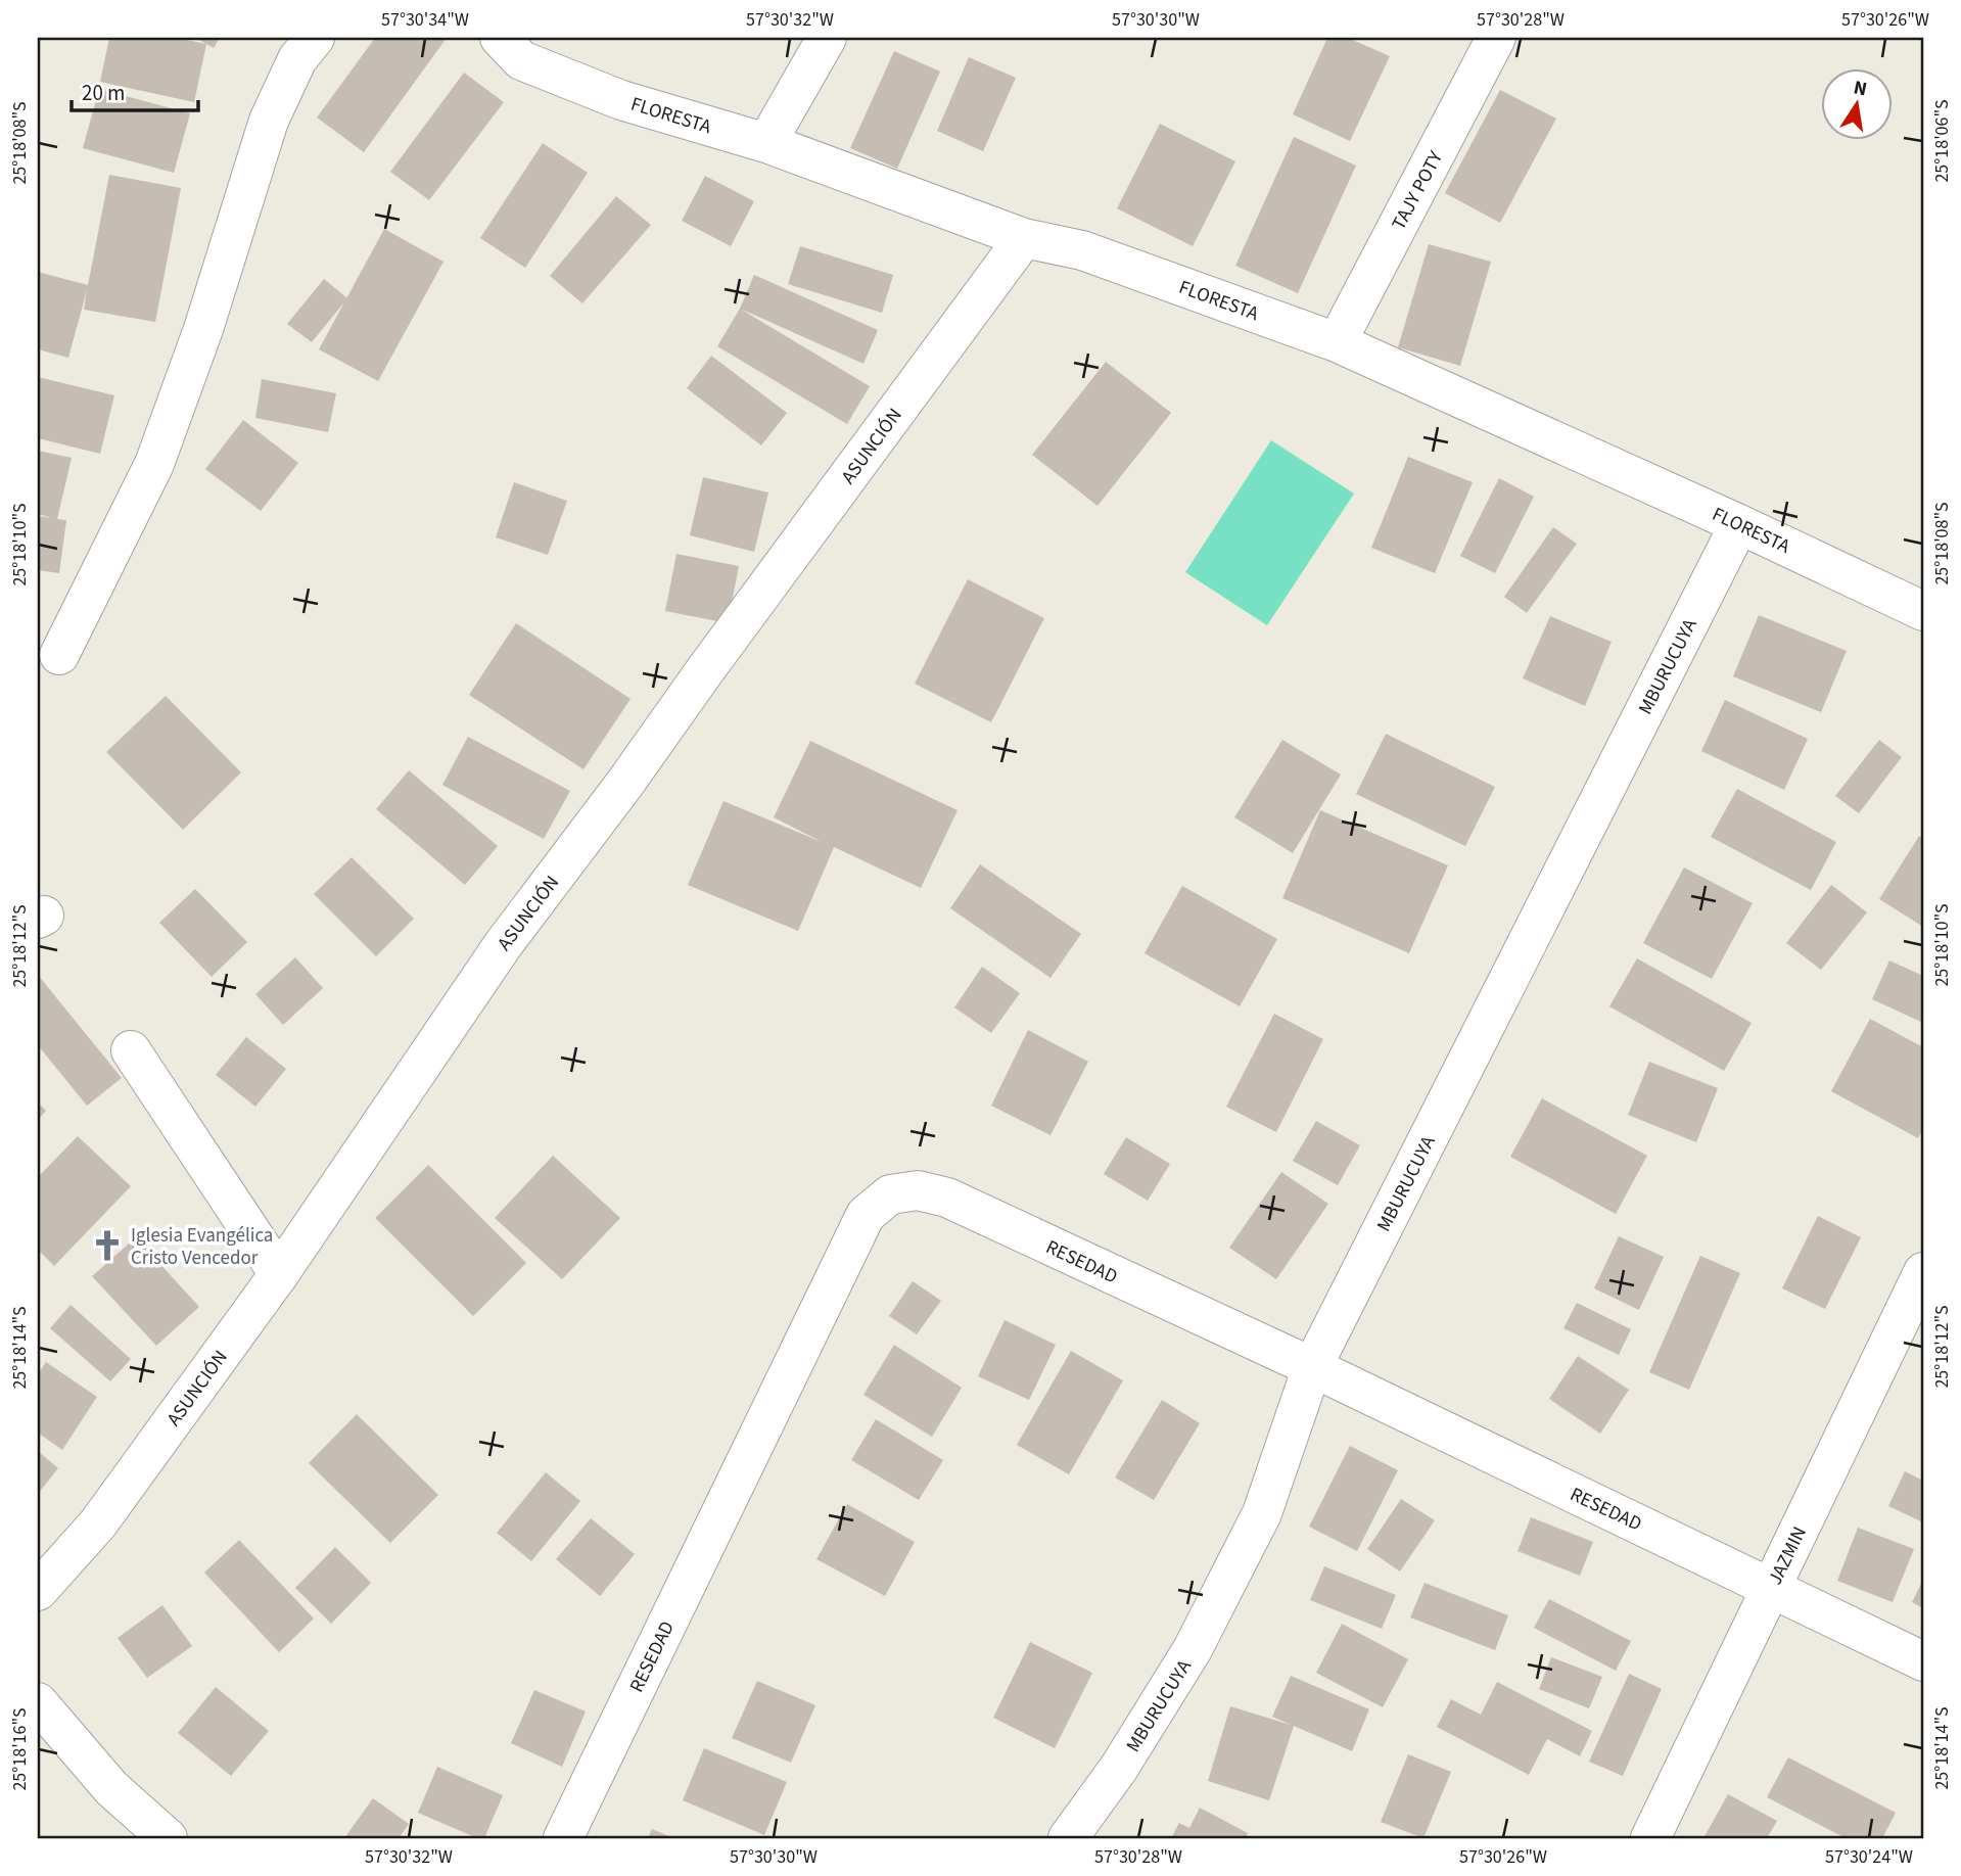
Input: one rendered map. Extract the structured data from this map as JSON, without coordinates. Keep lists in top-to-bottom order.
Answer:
{
  "streets": {
    "street": [
      "FLORESTA",
      "TAJY POTY",
      "ASUNCIÓN",
      "MBURUCUYA",
      "RESEDAD",
      "JAZMIN"
    ]
  },
  "crossings": [
    ["FLORESTA", "TAJY POTY"],
    ["FLORESTA", "ASUNCIÓN"],
    ["FLORESTA", "MBURUCUYA"],
    ["MBURUCUYA", "RESEDAD"],
    ["RESEDAD", "JAZMIN"]
  ],
  "places": {
    "church": ["Iglesia Evangélica Cristo Vencedor"]
  },
  "scale_bar": "20 m",
  "north": "top",
  "coordinates": [
    "57°30'34\"W",
    "57°30'32\"W",
    "57°30'30\"W",
    "57°30'28\"W",
    "57°30'26\"W",
    "25°18'06\"S",
    "25°18'08\"S",
    "25°18'10\"S",
    "25°18'12\"S",
    "25°18'14\"S",
    "25°18'16\"S",
    "57°30'24\"W"
  ]
}
